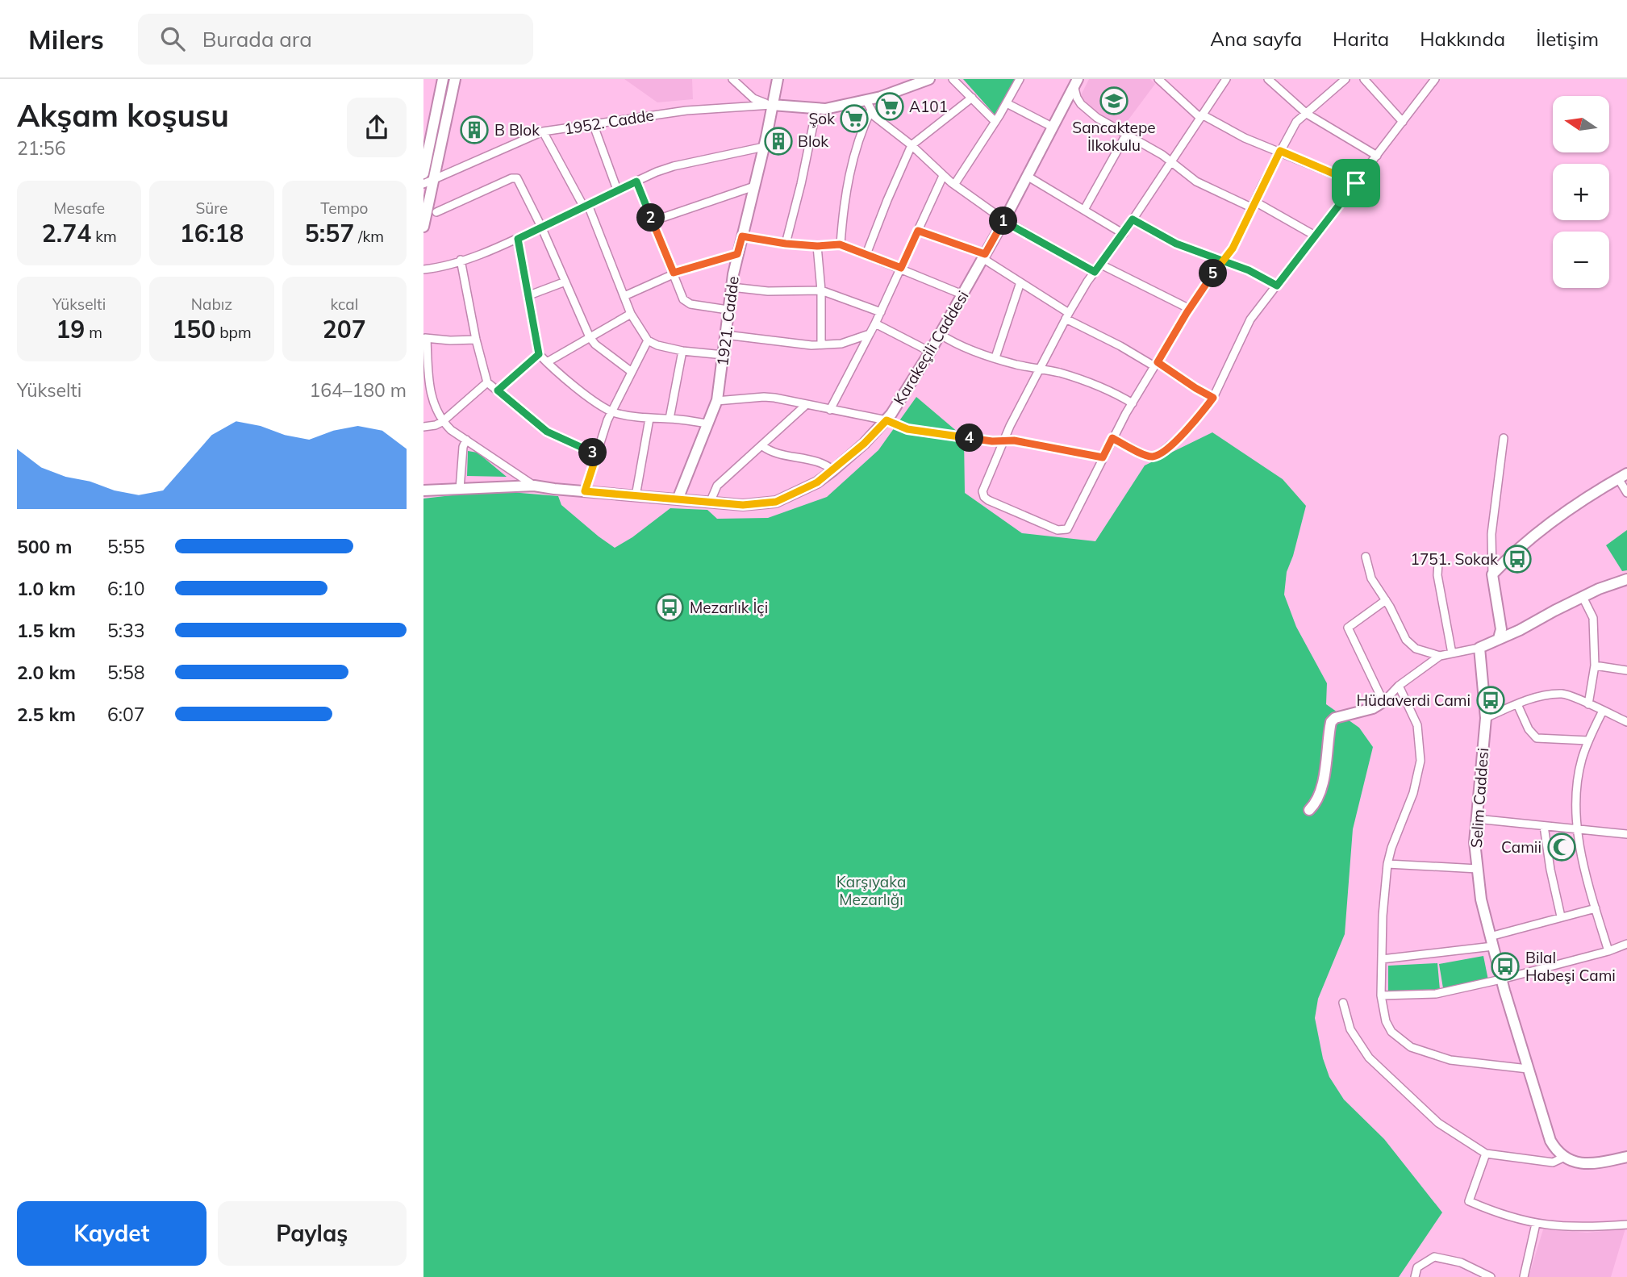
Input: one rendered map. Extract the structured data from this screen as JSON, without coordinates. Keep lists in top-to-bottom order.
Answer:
{
  "streets": {
    "main road": ["1921. Cadde", "Karakeçili Caddesi", "Selim Caddesi"],
    "street": ["1952. Cadde"]
  },
  "crossings": [
    ["1952. Cadde", "1921. Cadde"],
    ["1921. Cadde", "Karakeçili Caddesi"]
  ],
  "parks": ["Karşıyaka Mezarlığı"],
  "places": {
    "school or university": ["Sancaktepe İlkokulu"],
    "supermarket": ["A101", "Şok"],
    "building": ["B Blok", "Blok"],
    "bus stop": [
      "1751. Sokak",
      "Mezarlık İçi",
      "Hüdaverdi Cami",
      "Bilal Habeşi Cami"
    ],
    "mosque": ["Camii"]
  },
  "north": "left",
  "page": {
    "header": "Milers",
    "search": "Burada ara",
    "nav": [
      "Ana sayfa",
      "Harita",
      "Hakkında",
      "İletişim"
    ],
    "heading": ["Akşam koşusu", "21:56"],
    "map_buttons": ["+", "−"],
    "stats": [
      ["Mesafe", "2.74 km"],
      ["Süre", "16:18"],
      ["Tempo", "5:57 /km"],
      ["Yükselti", "19 m"],
      ["Nabız", "150 bpm"],
      ["kcal", "207"]
    ],
    "pins": [
      "2",
      "1",
      "5",
      "4",
      "3"
    ],
    "chart": ["Yükselti", "164–180 m"],
    "list": [
      {
        "name": "500 m",
        "note": "5:55"
      },
      {
        "name": "1.0 km",
        "note": "6:10"
      },
      {
        "name": "1.5 km",
        "note": "5:33"
      },
      {
        "name": "2.0 km",
        "note": "5:58"
      },
      {
        "name": "2.5 km",
        "note": "6:07"
      }
    ],
    "buttons": ["Kaydet", "Paylaş"]
  }
}
